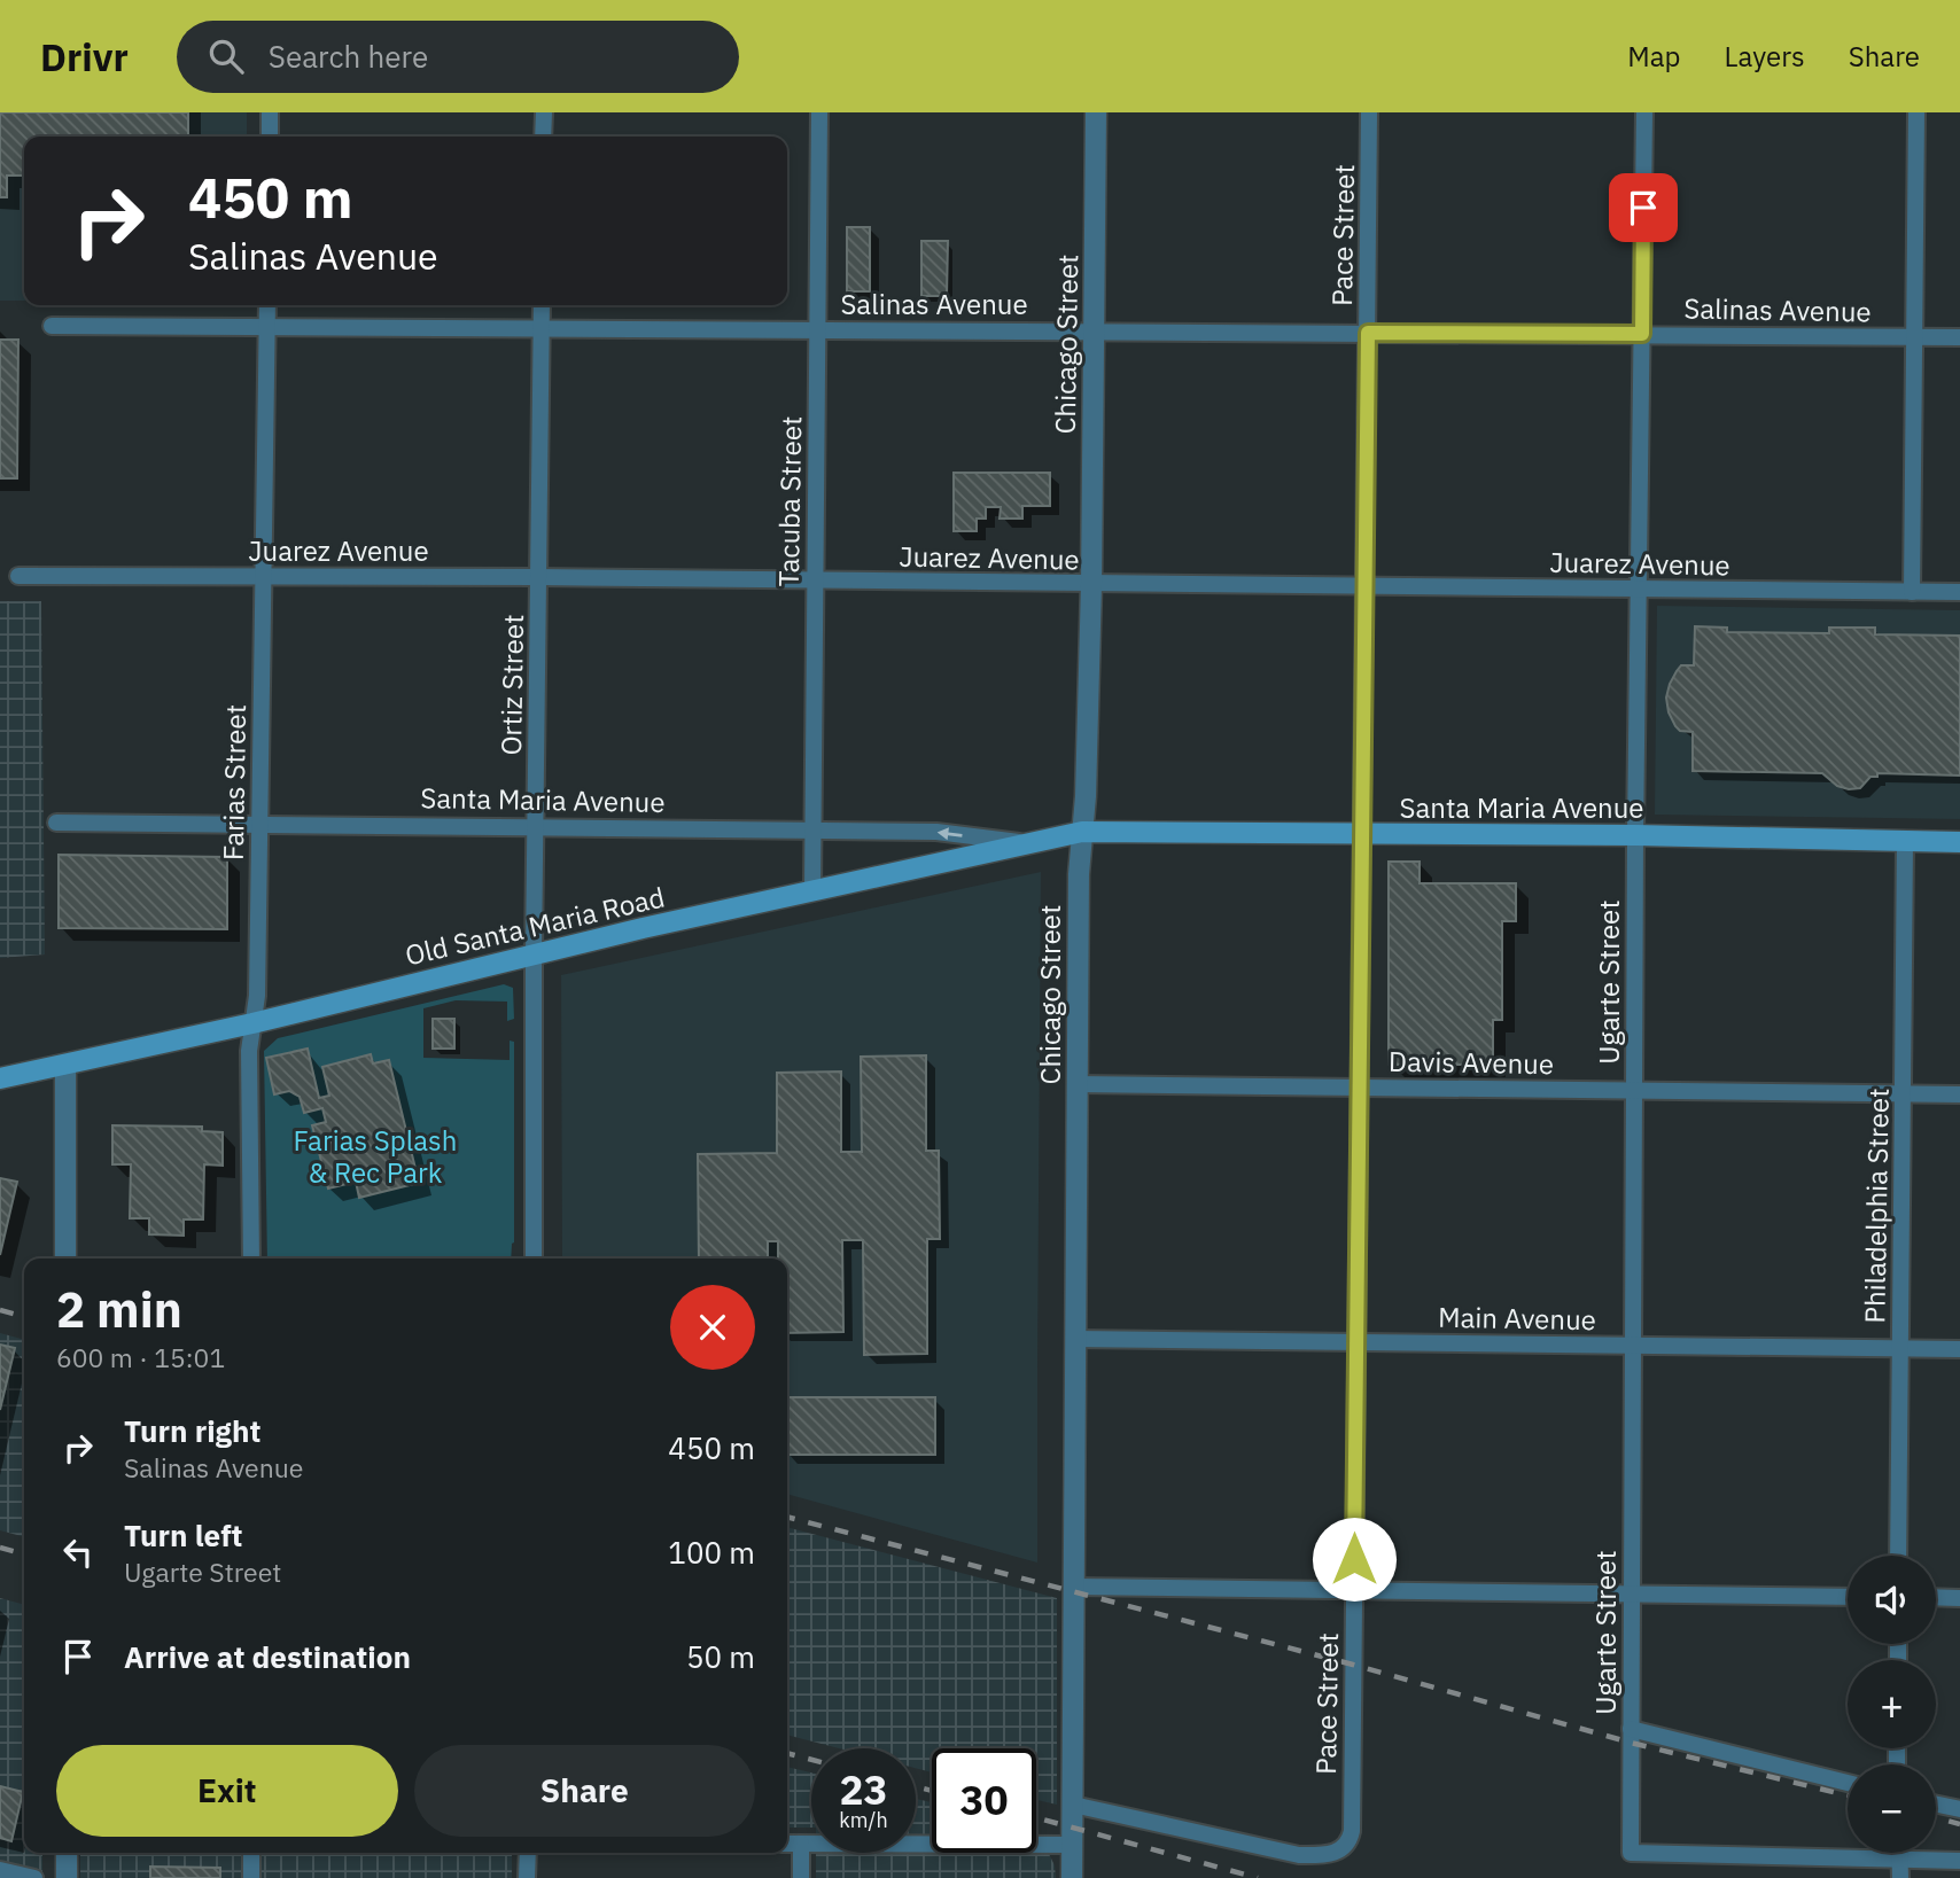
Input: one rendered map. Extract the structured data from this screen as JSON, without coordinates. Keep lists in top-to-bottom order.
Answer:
{
  "streets": {
    "main road": ["Santa Maria Avenue", "Old Santa Maria Road"],
    "street": [
      "Pace Street",
      "Salinas Avenue",
      "Chicago Street",
      "Tacuba Street",
      "Juarez Avenue",
      "Ortiz Street",
      "Farias Street",
      "Ugarte Street",
      "Davis Avenue",
      "Philadelphia Street",
      "Main Avenue"
    ]
  },
  "crossings": [
    ["Pace Street", "Salinas Avenue"],
    ["Pace Street", "Chicago Street"],
    ["Pace Street", "Juarez Avenue"],
    ["Pace Street", "Santa Maria Avenue"],
    ["Pace Street", "Davis Avenue"],
    ["Pace Street", "Main Avenue"],
    ["Salinas Avenue", "Chicago Street"],
    ["Salinas Avenue", "Tacuba Street"],
    ["Salinas Avenue", "Ortiz Street"],
    ["Salinas Avenue", "Farias Street"],
    ["Salinas Avenue", "Ugarte Street"],
    ["Chicago Street", "Juarez Avenue"],
    ["Chicago Street", "Santa Maria Avenue"],
    ["Chicago Street", "Old Santa Maria Road"],
    ["Chicago Street", "Davis Avenue"],
    ["Chicago Street", "Main Avenue"],
    ["Tacuba Street", "Juarez Avenue"],
    ["Tacuba Street", "Santa Maria Avenue"],
    ["Tacuba Street", "Old Santa Maria Road"],
    ["Juarez Avenue", "Ortiz Street"],
    ["Juarez Avenue", "Farias Street"],
    ["Juarez Avenue", "Ugarte Street"],
    ["Ortiz Street", "Santa Maria Avenue"],
    ["Ortiz Street", "Old Santa Maria Road"],
    ["Farias Street", "Santa Maria Avenue"],
    ["Farias Street", "Old Santa Maria Road"],
    ["Santa Maria Avenue", "Old Santa Maria Road"],
    ["Santa Maria Avenue", "Ugarte Street"],
    ["Santa Maria Avenue", "Philadelphia Street"],
    ["Ugarte Street", "Davis Avenue"],
    ["Ugarte Street", "Main Avenue"],
    ["Davis Avenue", "Philadelphia Street"],
    ["Philadelphia Street", "Main Avenue"]
  ],
  "parks": ["Farias Splash & Rec Park"],
  "page": {
    "header": "Drivr",
    "search": "Search here",
    "nav": ["Map", "Layers", "Share"],
    "turn": ["450 m", "Salinas Avenue"],
    "heading": ["2 min", "600 m · 15:01"],
    "list": [
      {
        "name": "Turn right",
        "note": "Salinas Avenue",
        "value": "450 m"
      },
      {
        "name": "Turn left",
        "note": "Ugarte Street",
        "value": "100 m"
      },
      {
        "name": "Arrive at destination",
        "value": "50 m"
      }
    ],
    "map_buttons": ["+", "−"],
    "buttons": ["Exit", "Share"],
    "speed": "23 km/h",
    "limit": "30"
  }
}
